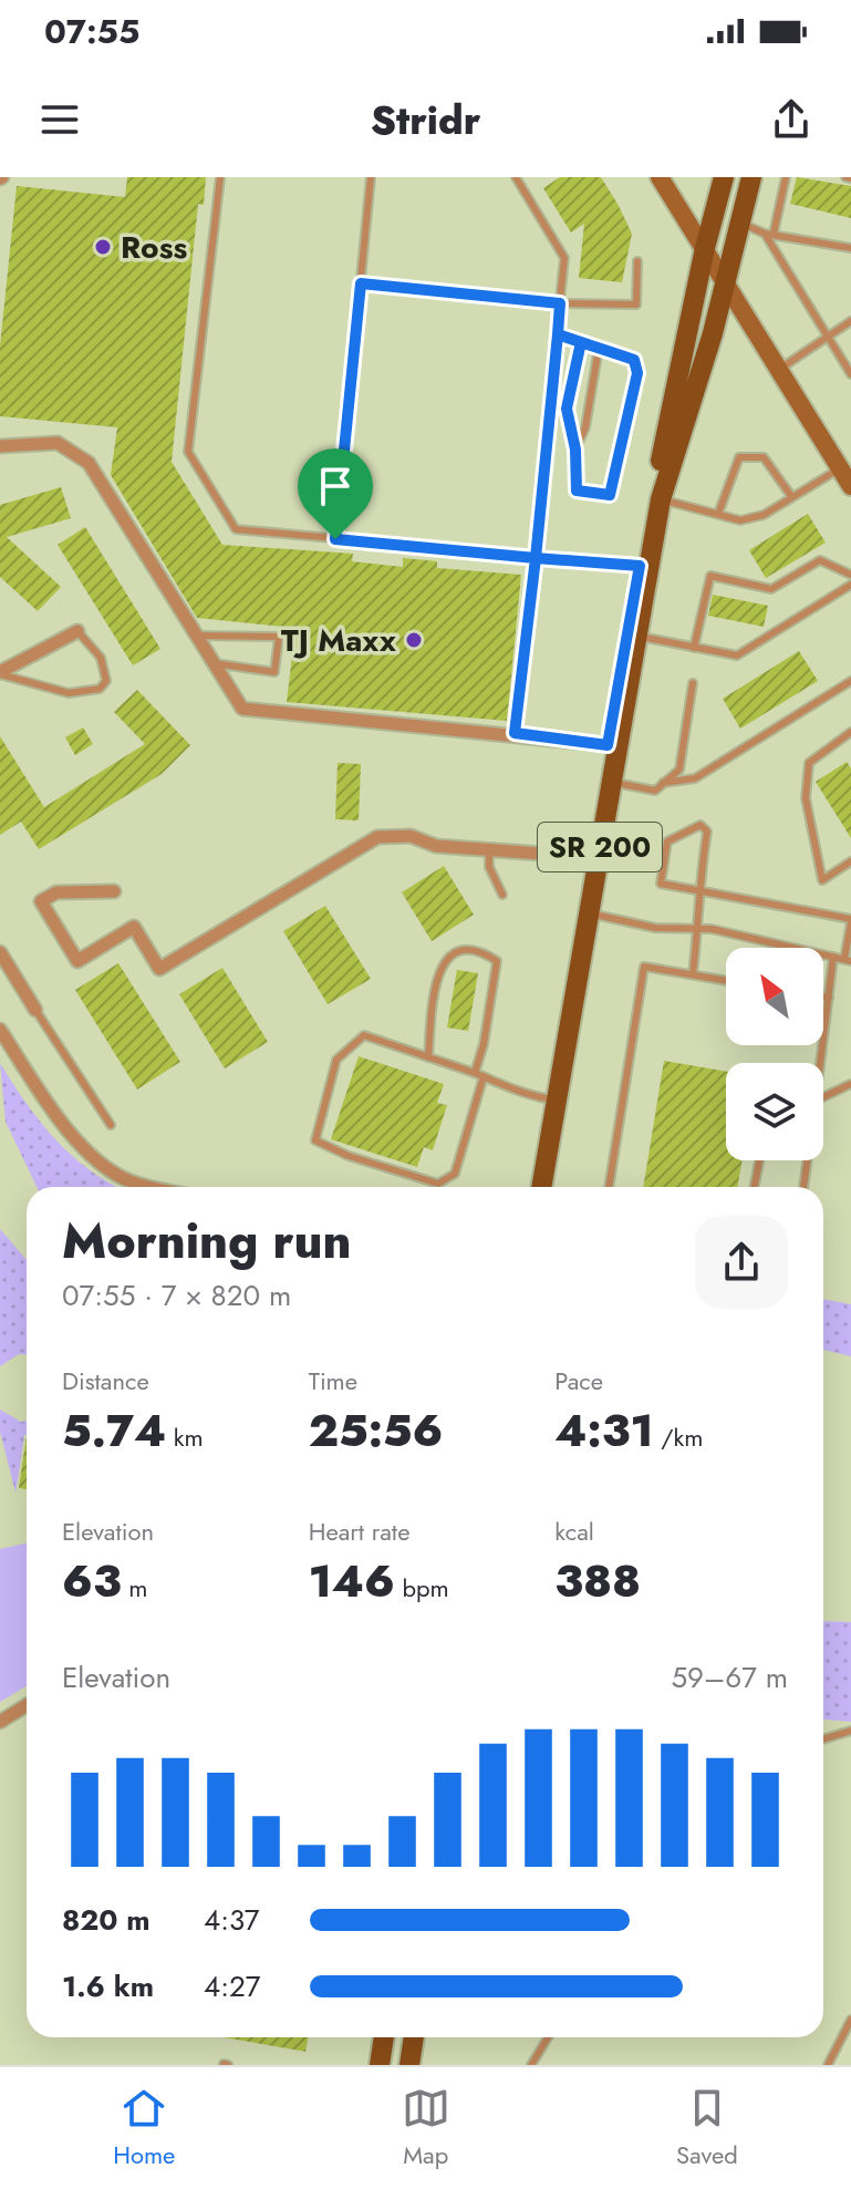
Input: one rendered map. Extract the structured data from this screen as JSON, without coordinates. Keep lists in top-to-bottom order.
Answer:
{
  "streets": {
    "main road": ["SR 200"]
  },
  "places": ["Ross", "TJ Maxx"],
  "north": "top left",
  "page": {
    "status": "07:55",
    "header": "Stridr",
    "heading": ["Morning run", "07:55 · 7 × 820 m"],
    "stats": [
      ["Distance", "5.74 km"],
      ["Time", "25:56"],
      ["Pace", "4:31 /km"],
      ["Elevation", "63 m"],
      ["Heart rate", "146 bpm"],
      ["kcal", "388"]
    ],
    "chart": ["Elevation", "59–67 m"],
    "list": [
      {
        "name": "820 m",
        "note": "4:37"
      },
      {
        "name": "1.6 km",
        "note": "4:27"
      }
    ],
    "tabs": ["Home", "Map", "Saved"]
  }
}
